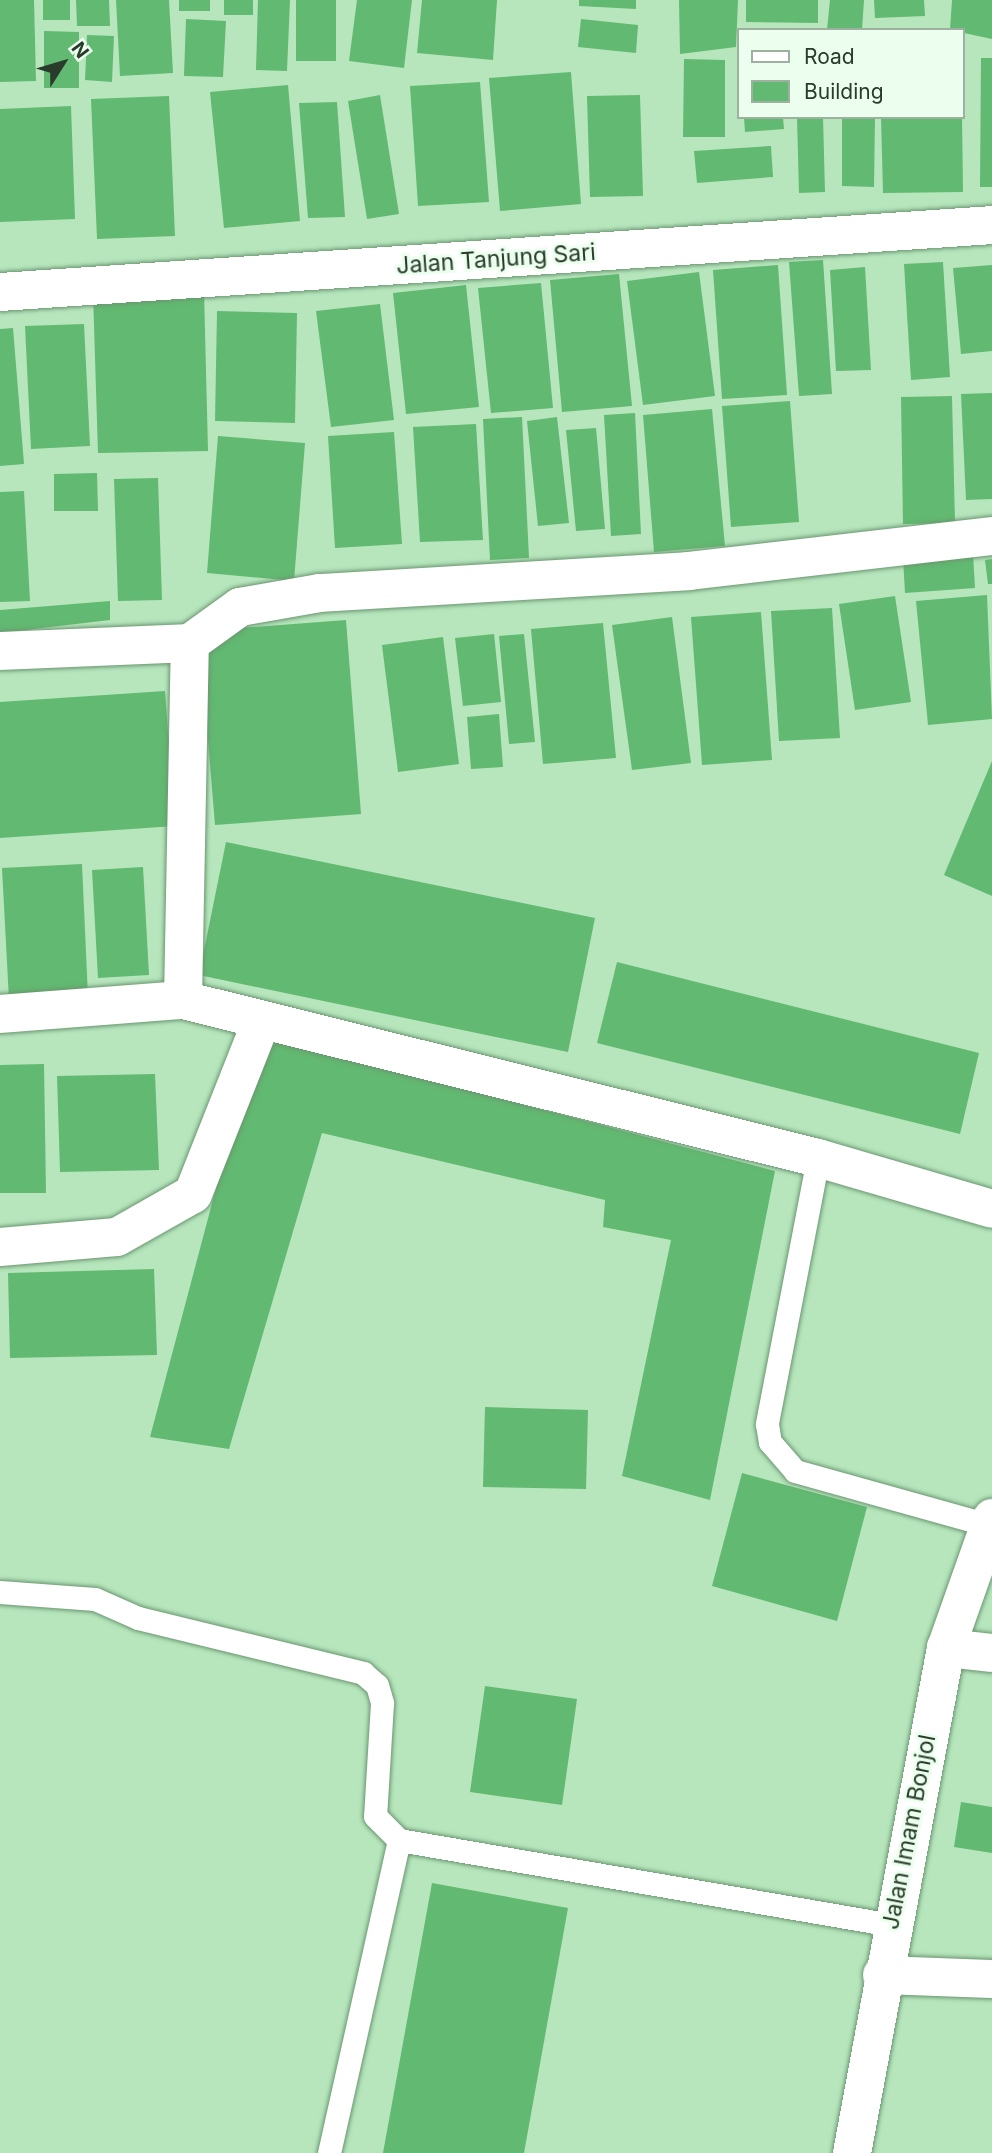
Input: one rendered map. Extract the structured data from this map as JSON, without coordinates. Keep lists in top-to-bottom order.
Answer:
{
  "streets": {
    "street": ["Jalan Tanjung Sari", "Jalan Imam Bonjol"]
  },
  "legend": ["Road", "Building"],
  "north": "top right"
}
